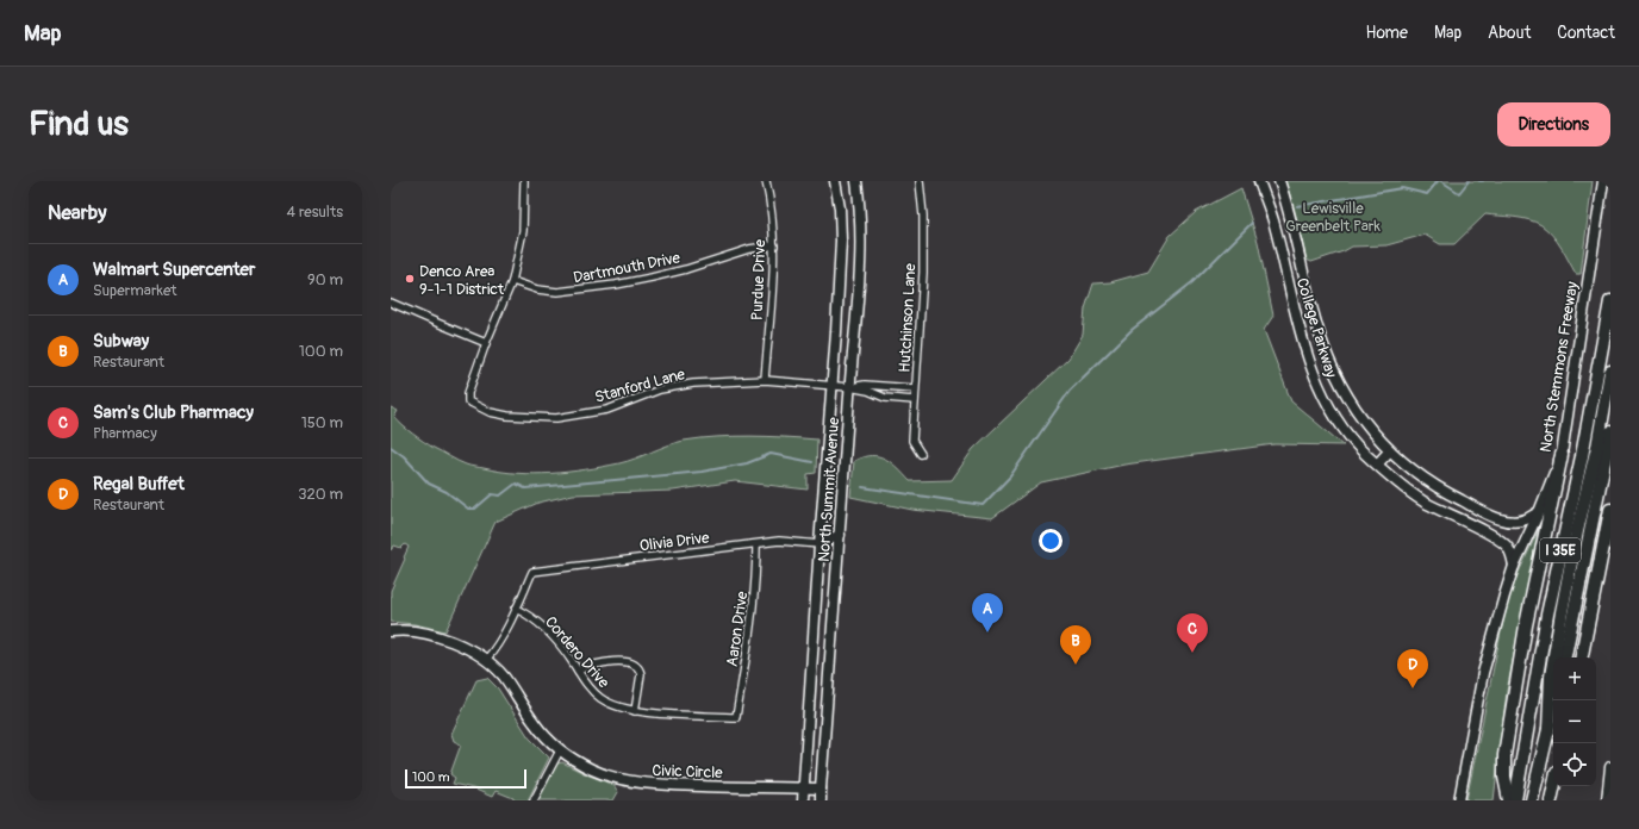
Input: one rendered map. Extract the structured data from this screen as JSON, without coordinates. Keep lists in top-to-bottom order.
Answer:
{
  "streets": {
    "highway": ["I 35E"],
    "main road": [
      "College Parkway",
      "North Stemmons Freeway",
      "North Summit Avenue",
      "Civic Circle"
    ],
    "street": [
      "Dartmouth Drive",
      "Purdue Drive",
      "Hutchinson Lane",
      "Stanford Lane",
      "Olivia Drive",
      "Aaron Drive",
      "Cordero Drive"
    ]
  },
  "crossings": [
    ["Dartmouth Drive", "Purdue Drive"],
    ["Purdue Drive", "Stanford Lane"],
    ["Hutchinson Lane", "Stanford Lane"],
    ["College Parkway", "North Stemmons Freeway"],
    ["Stanford Lane", "North Summit Avenue"],
    ["North Summit Avenue", "Olivia Drive"],
    ["North Summit Avenue", "Civic Circle"],
    ["Olivia Drive", "Aaron Drive"],
    ["Olivia Drive", "Cordero Drive"],
    ["Aaron Drive", "Cordero Drive"]
  ],
  "parks": ["Lewisville Greenbelt Park"],
  "places": ["Denco Area 9-1-1 District"],
  "scale_bar": "100 m",
  "page": {
    "header": "Map",
    "nav": [
      "Home",
      "Map",
      "About",
      "Contact"
    ],
    "buttons": "Directions",
    "title": "Find us",
    "heading": ["Nearby", "4 results"],
    "list": [
      {
        "mark": "A",
        "name": "Walmart Supercenter",
        "note": "Supermarket",
        "value": "90 m"
      },
      {
        "mark": "B",
        "name": "Subway",
        "note": "Restaurant",
        "value": "100 m"
      },
      {
        "mark": "C",
        "name": "Sam's Club Pharmacy",
        "note": "Pharmacy",
        "value": "150 m"
      },
      {
        "mark": "D",
        "name": "Regal Buffet",
        "note": "Restaurant",
        "value": "320 m"
      }
    ],
    "pins": [
      "A",
      "C",
      "B",
      "D"
    ],
    "map_buttons": ["+", "−"],
    "scale": "100 m"
  }
}
